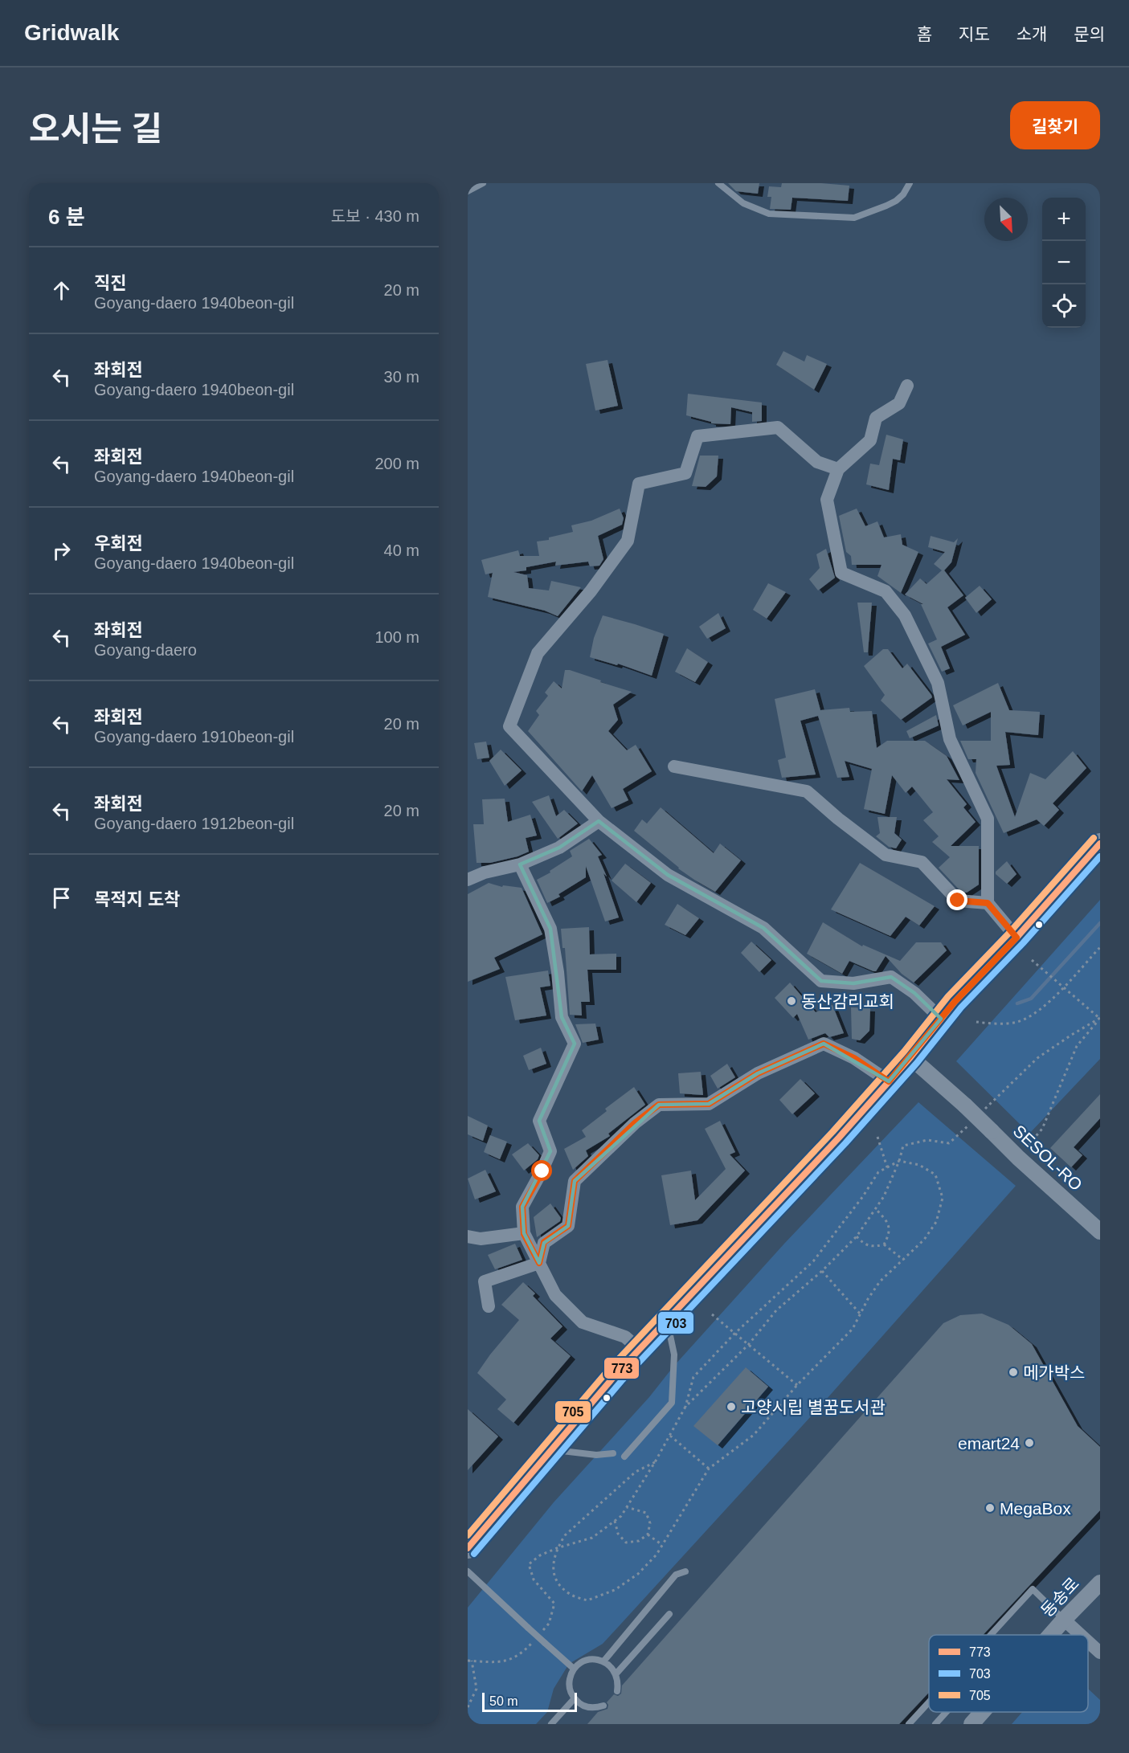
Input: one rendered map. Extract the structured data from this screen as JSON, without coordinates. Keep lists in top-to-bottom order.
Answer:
{
  "streets": {
    "street": ["SESOL-RO", "동송로"]
  },
  "places": [
    "동산감리교회",
    "메가박스",
    "고양시립 별꿈도서관",
    "emart24",
    "MegaBox"
  ],
  "lines": ["transit line 705", "transit line 773", "transit line 703"],
  "legend": ["773", "703", "705"],
  "scale_bar": "50 m",
  "north": "bottom right",
  "page": {
    "header": "Gridwalk",
    "nav": [
      "홈",
      "지도",
      "소개",
      "문의"
    ],
    "title": "오시는 길",
    "buttons": "길찾기",
    "heading": ["6 분", "도보 · 430 m"],
    "map_buttons": ["+", "−"],
    "list": [
      ["직진", "Goyang-daero 1940beon-gil", "20 m"],
      ["좌회전", "Goyang-daero 1940beon-gil", "30 m"],
      ["좌회전", "Goyang-daero 1940beon-gil", "200 m"],
      ["우회전", "Goyang-daero 1940beon-gil", "40 m"],
      ["좌회전", "Goyang-daero", "100 m"],
      ["좌회전", "Goyang-daero 1910beon-gil", "20 m"],
      ["좌회전", "Goyang-daero 1912beon-gil", "20 m"],
      "목적지 도착"
    ],
    "scale": "50 m"
  }
}
